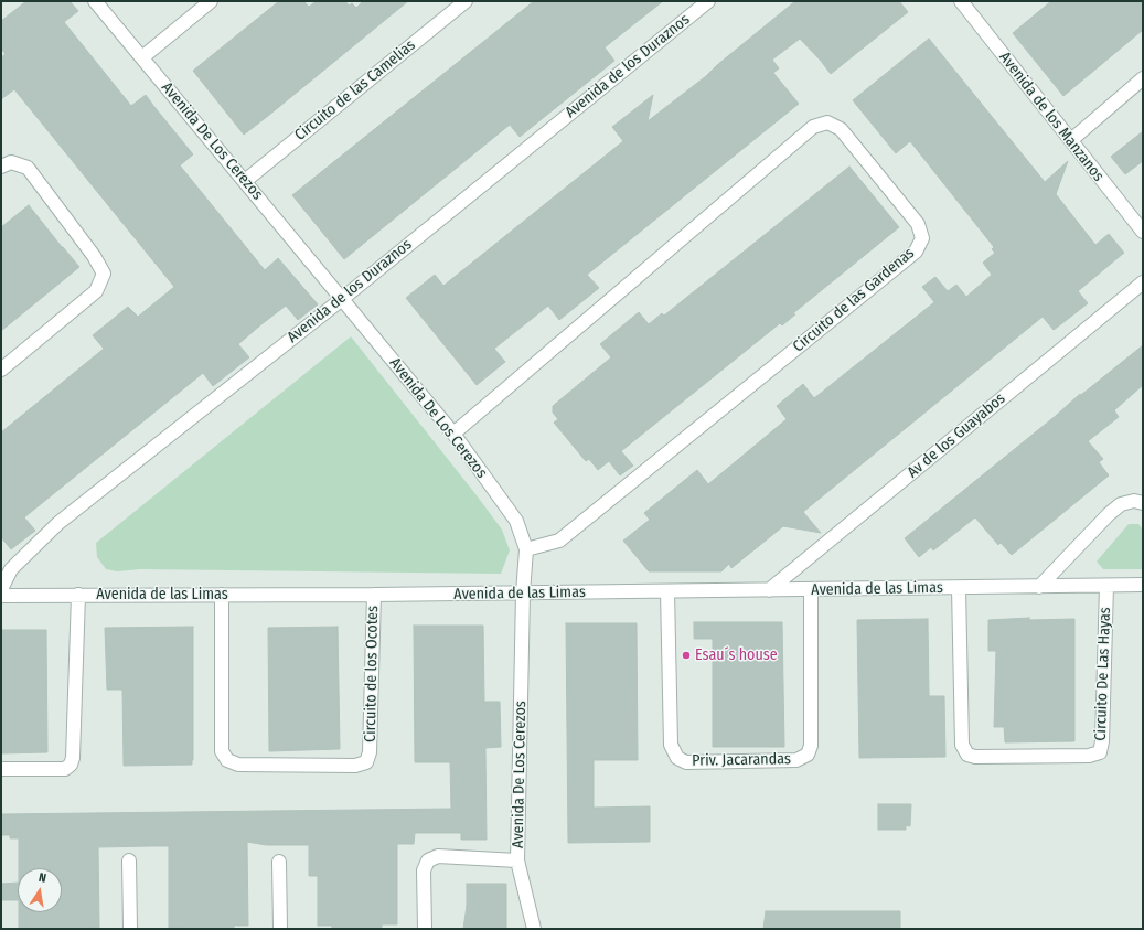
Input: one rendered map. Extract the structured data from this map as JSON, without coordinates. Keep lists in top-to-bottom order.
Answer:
{
  "streets": {
    "street": [
      "Avenida de los Duraznos",
      "Circuito de las Camelias",
      "Avenida de los Manzanos",
      "Avenida De Los Cerezos",
      "Circuito de las Gardenas",
      "Av de los Guayabos",
      "Avenida de las Limas",
      "Circuito de los Ocotes",
      "Circuito De Las Hayas",
      "Priv. Jacarandas"
    ]
  },
  "crossings": [
    ["Avenida de los Duraznos", "Avenida De Los Cerezos"],
    ["Circuito de las Camelias", "Avenida De Los Cerezos"],
    ["Avenida De Los Cerezos", "Circuito de las Gardenas"],
    ["Avenida De Los Cerezos", "Avenida de las Limas"],
    ["Av de los Guayabos", "Avenida de las Limas"],
    ["Avenida de las Limas", "Circuito de los Ocotes"],
    ["Avenida de las Limas", "Circuito De Las Hayas"],
    ["Avenida de las Limas", "Priv. Jacarandas"]
  ],
  "places": ["Esau´s house"],
  "north": "top"
}
